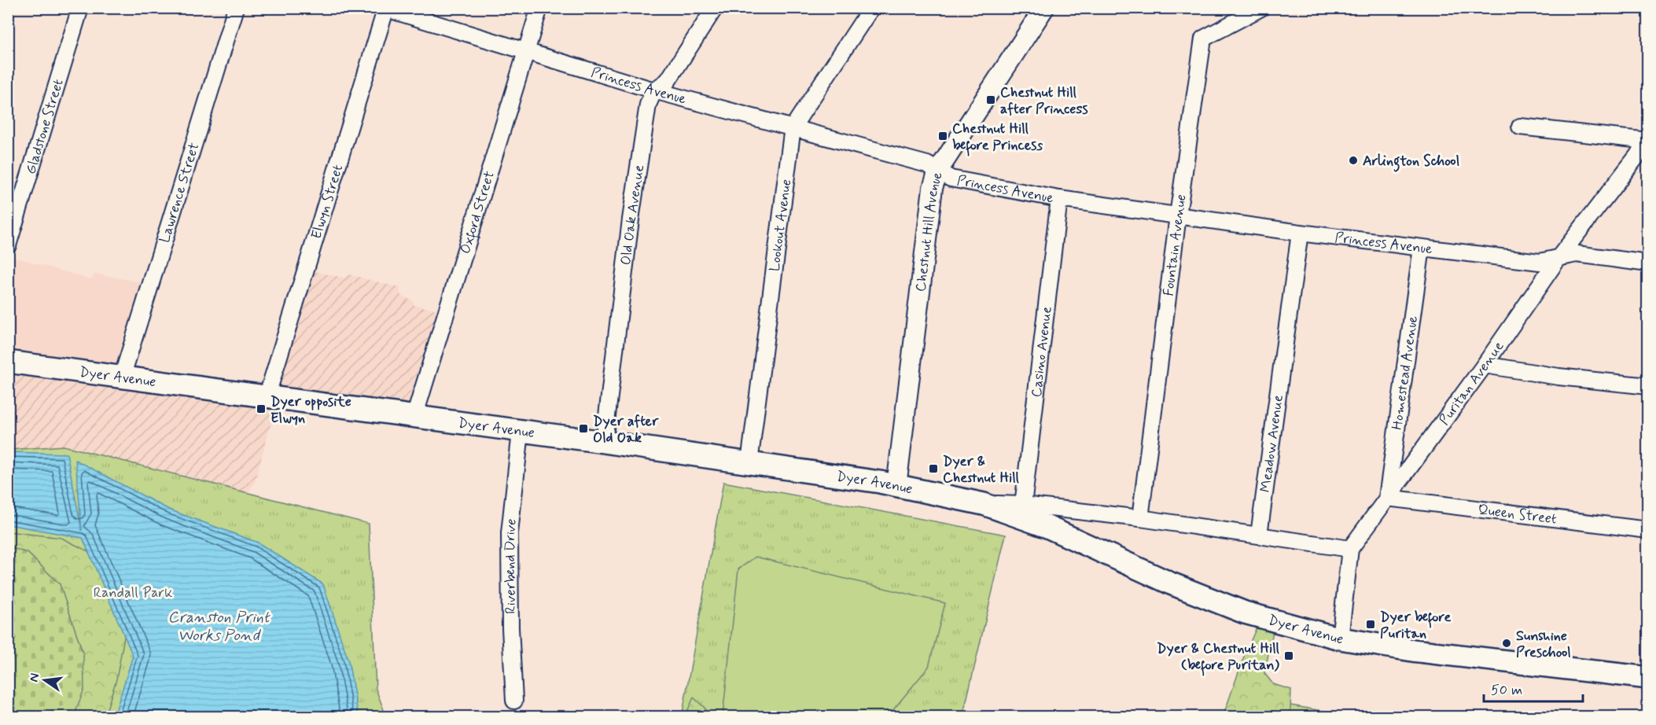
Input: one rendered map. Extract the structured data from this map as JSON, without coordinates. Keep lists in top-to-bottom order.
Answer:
{
  "streets": {
    "main road": ["Dyer Avenue"],
    "street": [
      "Princess Avenue",
      "Gladstone Street",
      "Lawrence Street",
      "Elwyn Street",
      "Oxford Street",
      "Old Oak Avenue",
      "Lookout Avenue",
      "Chestnut Hill Avenue",
      "Fountain Avenue",
      "Casino Avenue",
      "Homestead Avenue",
      "Puritan Avenue",
      "Meadow Avenue",
      "Queen Street",
      "Riverbend Drive"
    ]
  },
  "crossings": [
    ["Princess Avenue", "Elwyn Street"],
    ["Princess Avenue", "Oxford Street"],
    ["Princess Avenue", "Old Oak Avenue"],
    ["Princess Avenue", "Lookout Avenue"],
    ["Princess Avenue", "Chestnut Hill Avenue"],
    ["Princess Avenue", "Fountain Avenue"],
    ["Princess Avenue", "Casino Avenue"],
    ["Princess Avenue", "Homestead Avenue"],
    ["Princess Avenue", "Puritan Avenue"],
    ["Princess Avenue", "Meadow Avenue"],
    ["Lawrence Street", "Dyer Avenue"],
    ["Elwyn Street", "Dyer Avenue"],
    ["Oxford Street", "Dyer Avenue"],
    ["Old Oak Avenue", "Dyer Avenue"],
    ["Lookout Avenue", "Dyer Avenue"],
    ["Chestnut Hill Avenue", "Dyer Avenue"],
    ["Fountain Avenue", "Dyer Avenue"],
    ["Casino Avenue", "Dyer Avenue"],
    ["Homestead Avenue", "Puritan Avenue"],
    ["Homestead Avenue", "Queen Street"],
    ["Dyer Avenue", "Riverbend Drive"],
    ["Puritan Avenue", "Queen Street"]
  ],
  "water": ["Cranston Print Works Pond"],
  "parks": ["Randall Park"],
  "places": {
    "transit": [
      "Chestnut Hill after Princess",
      "Chestnut Hill before Princess",
      "Dyer opposite Elwyn",
      "Dyer after Old Oak",
      "Dyer & Chestnut Hill",
      "Dyer before Puritan",
      "Dyer & Chestnut Hill (before Puritan)"
    ],
    "other": ["Arlington School", "Sunshine Preschool"]
  },
  "scale_bar": "50 m",
  "north": "left"
}
